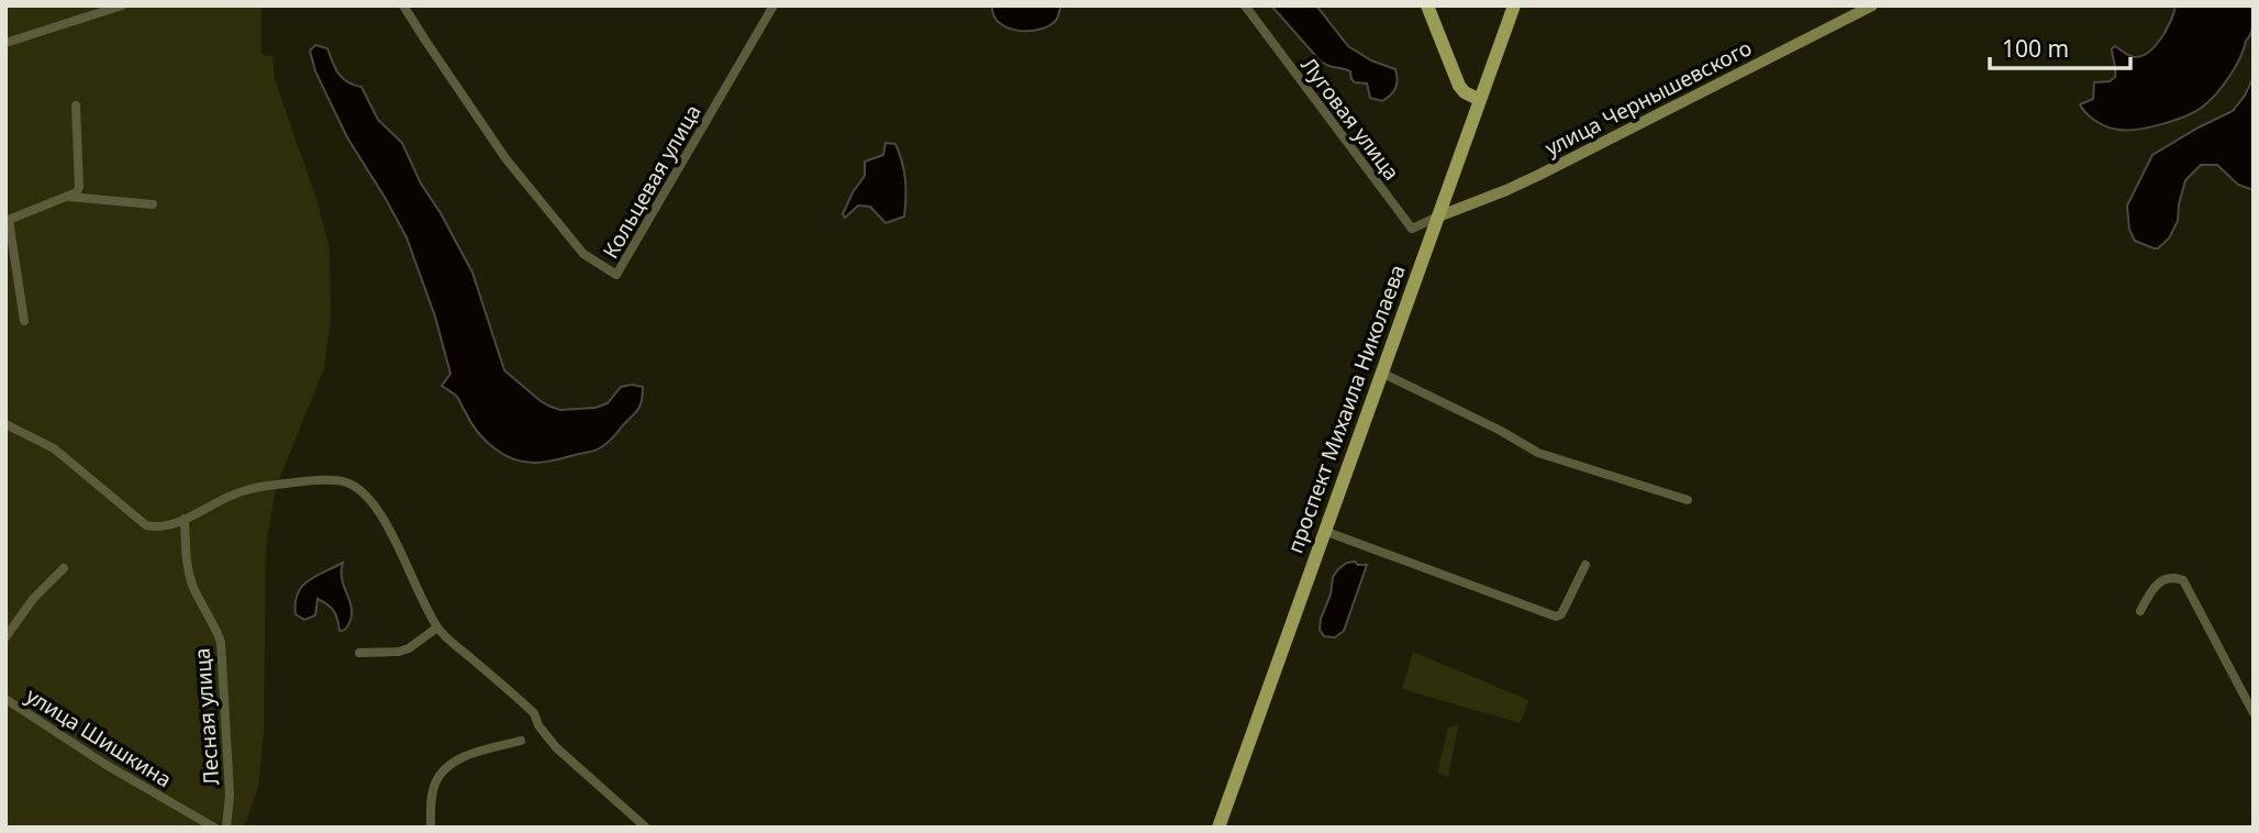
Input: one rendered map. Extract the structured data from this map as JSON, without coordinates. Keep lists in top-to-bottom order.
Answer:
{
  "streets": {
    "main road": ["улица Чернышевского", "проспект Михаила Николаева"],
    "street": [
      "Луговая улица",
      "Кольцевая улица",
      "Лесная улица",
      "улица Шишкина"
    ]
  },
  "crossings": [
    ["улица Чернышевского", "Луговая улица"],
    ["улица Чернышевского", "проспект Михаила Николаева"],
    ["Луговая улица", "проспект Михаила Николаева"]
  ],
  "scale_bar": "100 m"
}
